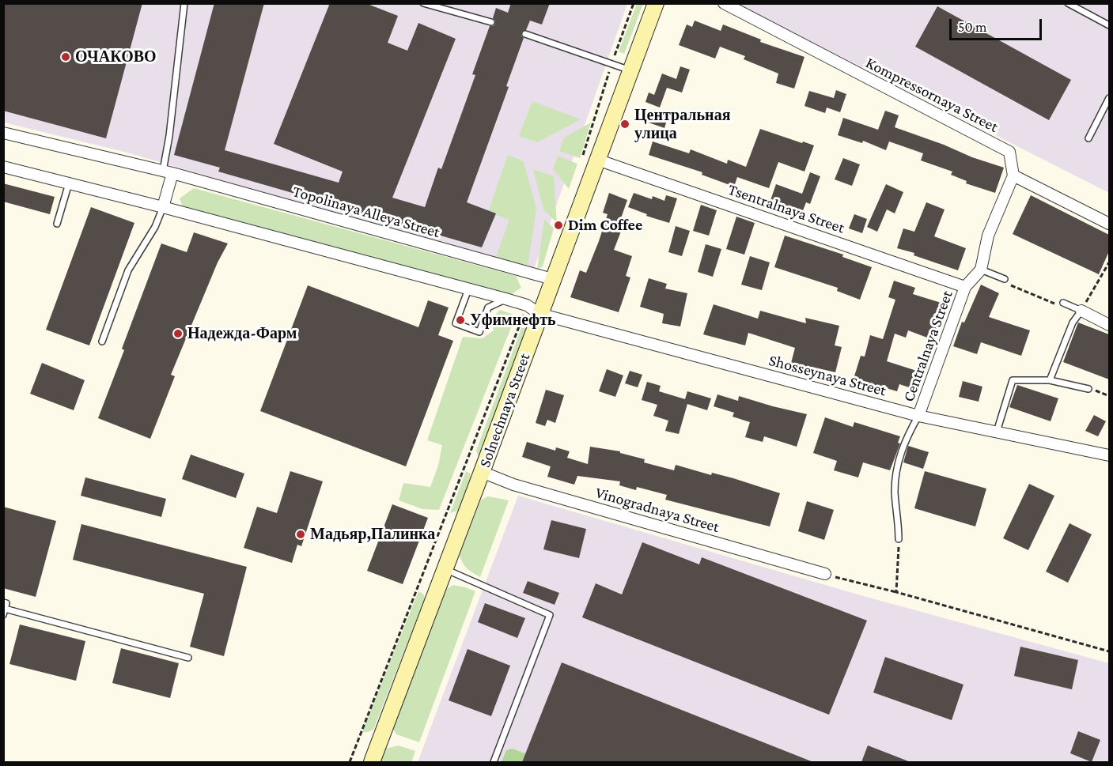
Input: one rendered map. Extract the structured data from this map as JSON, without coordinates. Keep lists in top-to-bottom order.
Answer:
{
  "streets": {
    "main road": ["Solnechnaya Street"],
    "street": [
      "Kompressornaya Street",
      "Tsentralnaya Street",
      "Topolinaya Alleya Street",
      "Centralnaya Street",
      "Shosseynaya Street",
      "Vinogradnaya Street"
    ]
  },
  "crossings": [
    ["Tsentralnaya Street", "Centralnaya Street"],
    ["Tsentralnaya Street", "Solnechnaya Street"],
    ["Topolinaya Alleya Street", "Solnechnaya Street"],
    ["Centralnaya Street", "Shosseynaya Street"],
    ["Shosseynaya Street", "Solnechnaya Street"],
    ["Solnechnaya Street", "Vinogradnaya Street"]
  ],
  "places": [
    "ОЧАКОВО",
    "Центральная улица",
    "Dim Coffee",
    "Уфимнефть",
    "Надежда-Фарм",
    "Мадьяр,Палинка"
  ],
  "scale_bar": "50 m"
}
